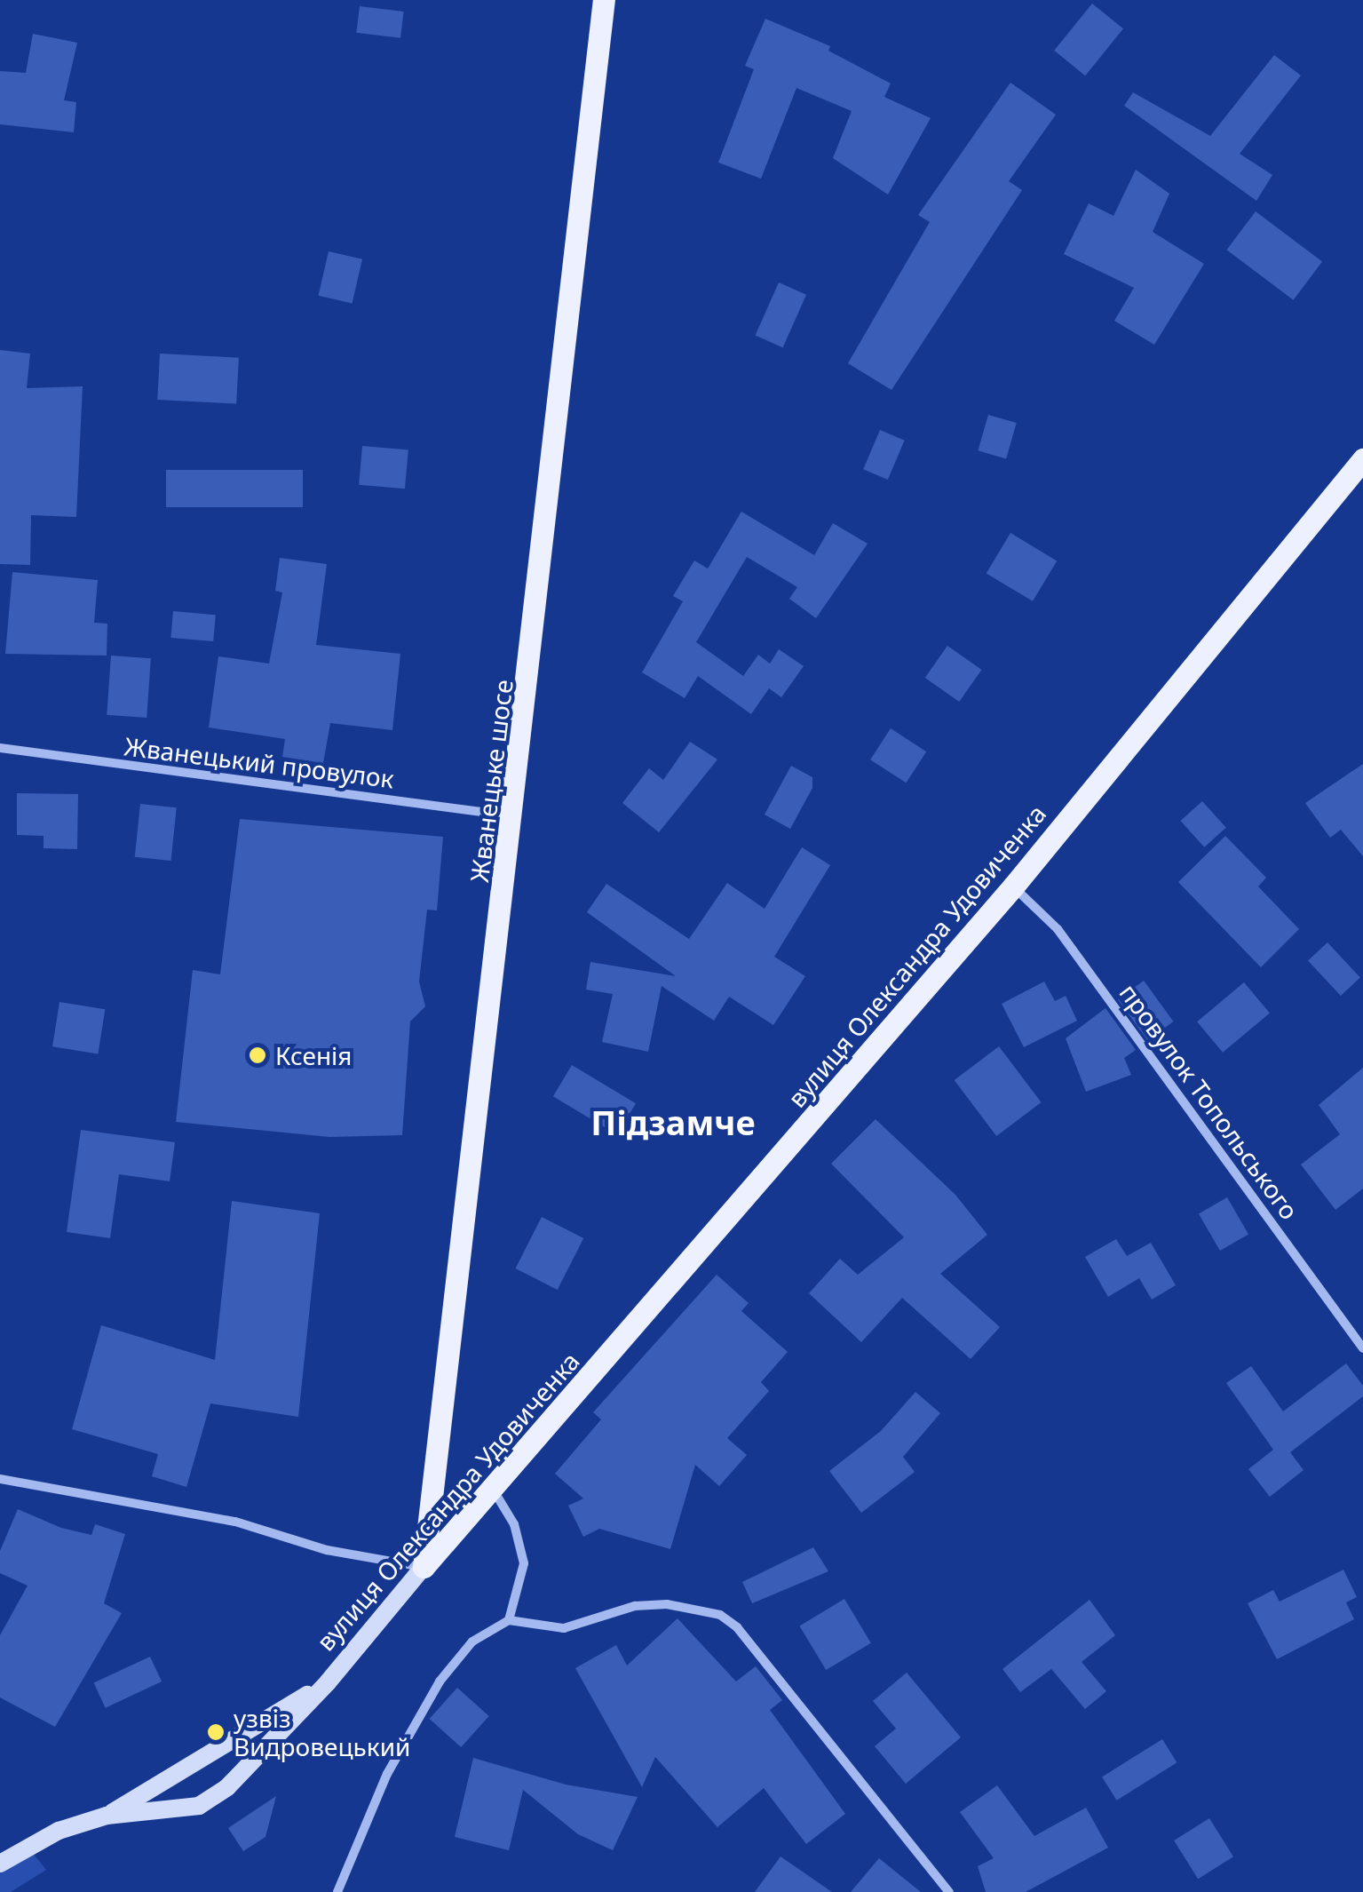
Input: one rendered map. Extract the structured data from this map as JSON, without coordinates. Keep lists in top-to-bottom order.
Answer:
{
  "streets": {
    "main road": ["Жванецьке шосе", "вулиця Олександра Удовиченка"],
    "street": ["Жванецький провулок", "провулок Топольського"]
  },
  "crossings": [
    ["Жванецький провулок", "Жванецьке шосе"],
    ["Жванецьке шосе", "вулиця Олександра Удовиченка"],
    ["вулиця Олександра Удовиченка", "провулок Топольського"]
  ],
  "districts": ["Підзамче"],
  "places": ["Ксенія", "узвіз Видровецький"]
}
